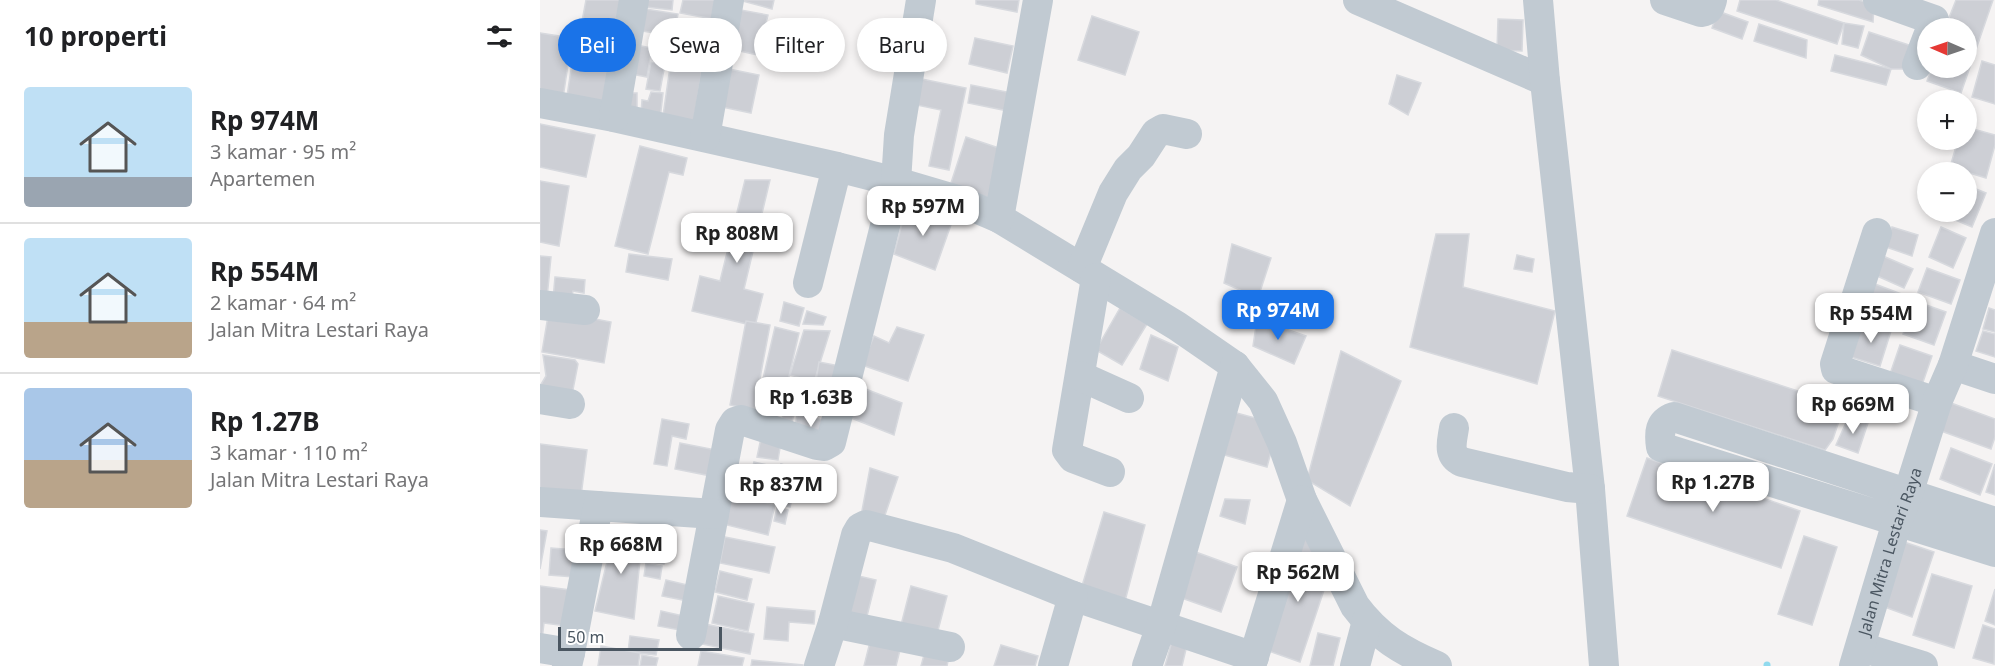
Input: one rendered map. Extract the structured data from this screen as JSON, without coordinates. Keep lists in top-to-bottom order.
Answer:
{
  "streets": {
    "street": ["Jalan Mitra Lestari Raya"]
  },
  "scale_bar": "50 m",
  "north": "left",
  "page": {
    "heading": "10 properti",
    "map_buttons": ["+", "−"],
    "chip": [
      "Beli",
      "Sewa",
      "Filter",
      "Baru"
    ],
    "list": [
      {
        "name": "Rp 974M",
        "note": "3 kamar · 95 m² · Apartemen"
      },
      {
        "name": "Rp 554M",
        "note": "2 kamar · 64 m² · Jalan Mitra Lestari Raya"
      },
      {
        "name": "Rp 1.27B",
        "note": "3 kamar · 110 m² · Jalan Mitra Lestari Raya"
      }
    ],
    "price": [
      "Rp 597M",
      "Rp 808M",
      "Rp 974M",
      "Rp 554M",
      "Rp 1.63B",
      "Rp 669M",
      "Rp 1.27B",
      "Rp 837M",
      "Rp 668M",
      "Rp 562M"
    ],
    "scale": "50 m"
  }
}
